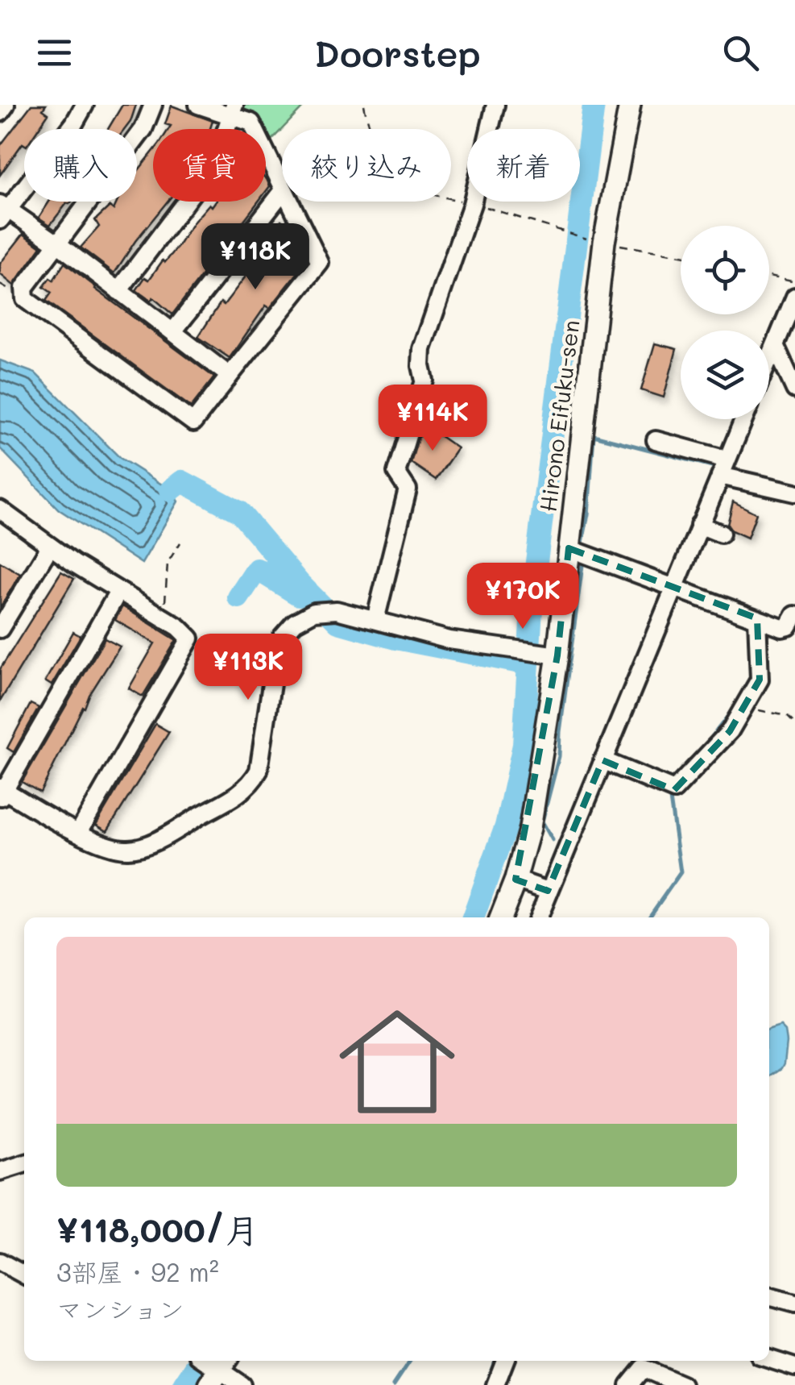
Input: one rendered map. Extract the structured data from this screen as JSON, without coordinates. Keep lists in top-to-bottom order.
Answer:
{
  "streets": {
    "main road": ["Hirono Eifuku-sen"]
  },
  "page": {
    "header": "Doorstep",
    "chip": [
      "購入",
      "賃貸",
      "絞り込み",
      "新着"
    ],
    "price": [
      "¥118K",
      "¥114K",
      "¥170K",
      "¥113K"
    ],
    "list": [
      {
        "name": "¥118,000/月",
        "note": "3部屋 · 92 m² · マンション"
      }
    ]
  }
}
